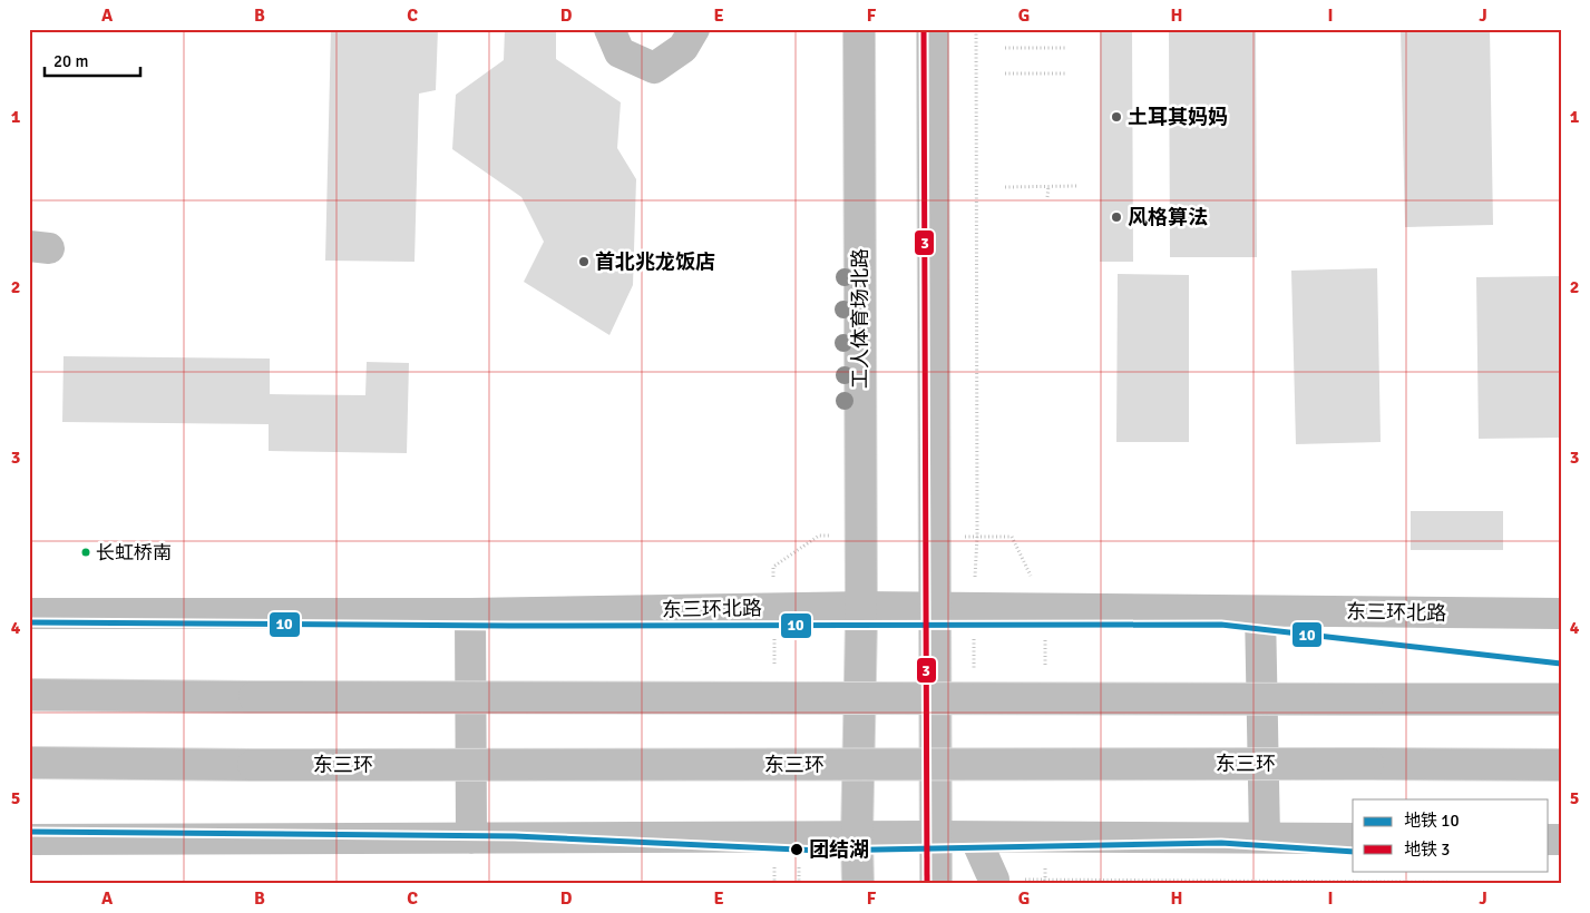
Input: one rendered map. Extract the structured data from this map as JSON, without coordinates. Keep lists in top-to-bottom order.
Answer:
{
  "streets": {
    "main road": ["工人体育场北路", "东三环北路", "东三环"]
  },
  "crossings": [
    ["工人体育场北路", "东三环北路"]
  ],
  "places": [
    "土耳其妈妈",
    "风格算法",
    "首北兆龙饭店",
    "长虹桥南",
    "团结湖"
  ],
  "lines": ["metro line 3", "metro line 10"],
  "legend": ["地铁 10", "地铁 3"],
  "scale_bar": "20 m",
  "grid": {
    "columns": [
      "A",
      "B",
      "C",
      "D",
      "E",
      "F",
      "G",
      "H",
      "I",
      "J"
    ],
    "rows": [
      "1",
      "2",
      "3",
      "4",
      "5"
    ]
  }
}
